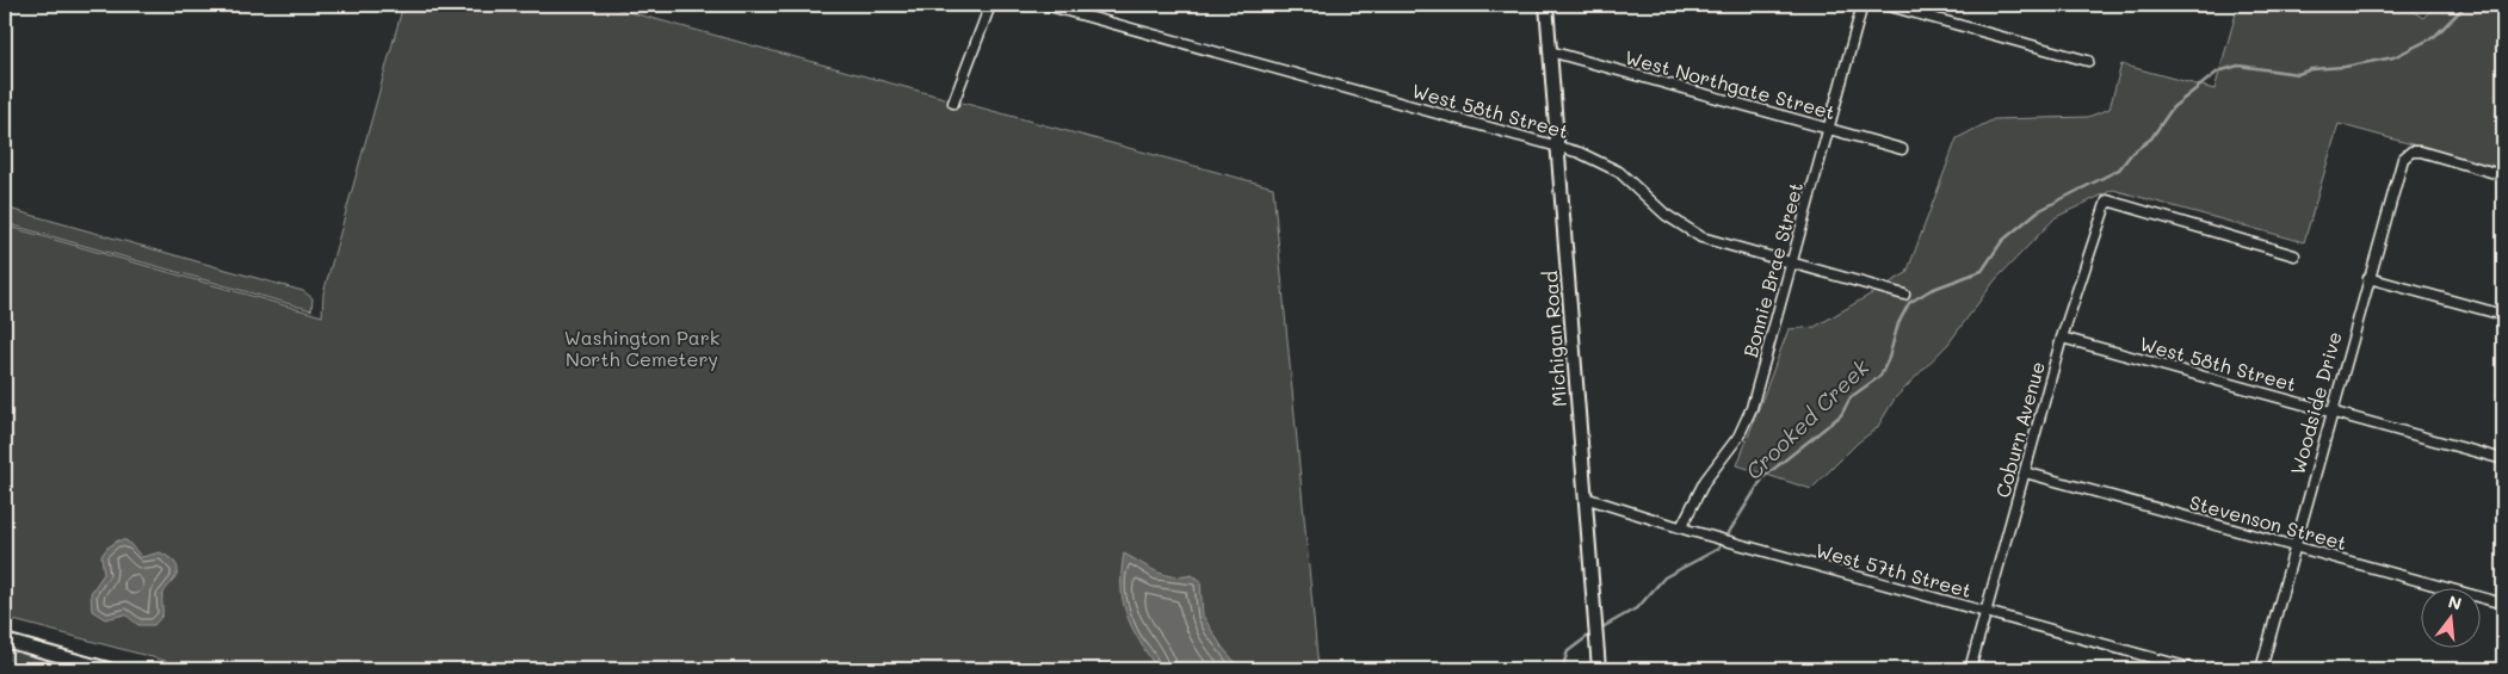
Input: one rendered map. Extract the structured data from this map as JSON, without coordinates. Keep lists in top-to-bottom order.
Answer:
{
  "streets": {
    "main road": ["Michigan Road"],
    "street": [
      "West Northgate Street",
      "West 58th Street",
      "Bonnie Brae Street",
      "Woodside Drive",
      "Coburn Avenue",
      "Stevenson Street",
      "West 57th Street"
    ]
  },
  "crossings": [
    ["West Northgate Street", "Bonnie Brae Street"],
    ["West Northgate Street", "Michigan Road"],
    ["West 58th Street", "Bonnie Brae Street"],
    ["West 58th Street", "Michigan Road"],
    ["West 58th Street", "Woodside Drive"],
    ["West 58th Street", "Coburn Avenue"],
    ["Bonnie Brae Street", "West 57th Street"],
    ["Michigan Road", "West 57th Street"],
    ["Woodside Drive", "Stevenson Street"],
    ["Coburn Avenue", "Stevenson Street"],
    ["Coburn Avenue", "West 57th Street"]
  ],
  "water": ["Crooked Creek"],
  "parks": ["Washington Park North Cemetery"],
  "north": "top"
}
